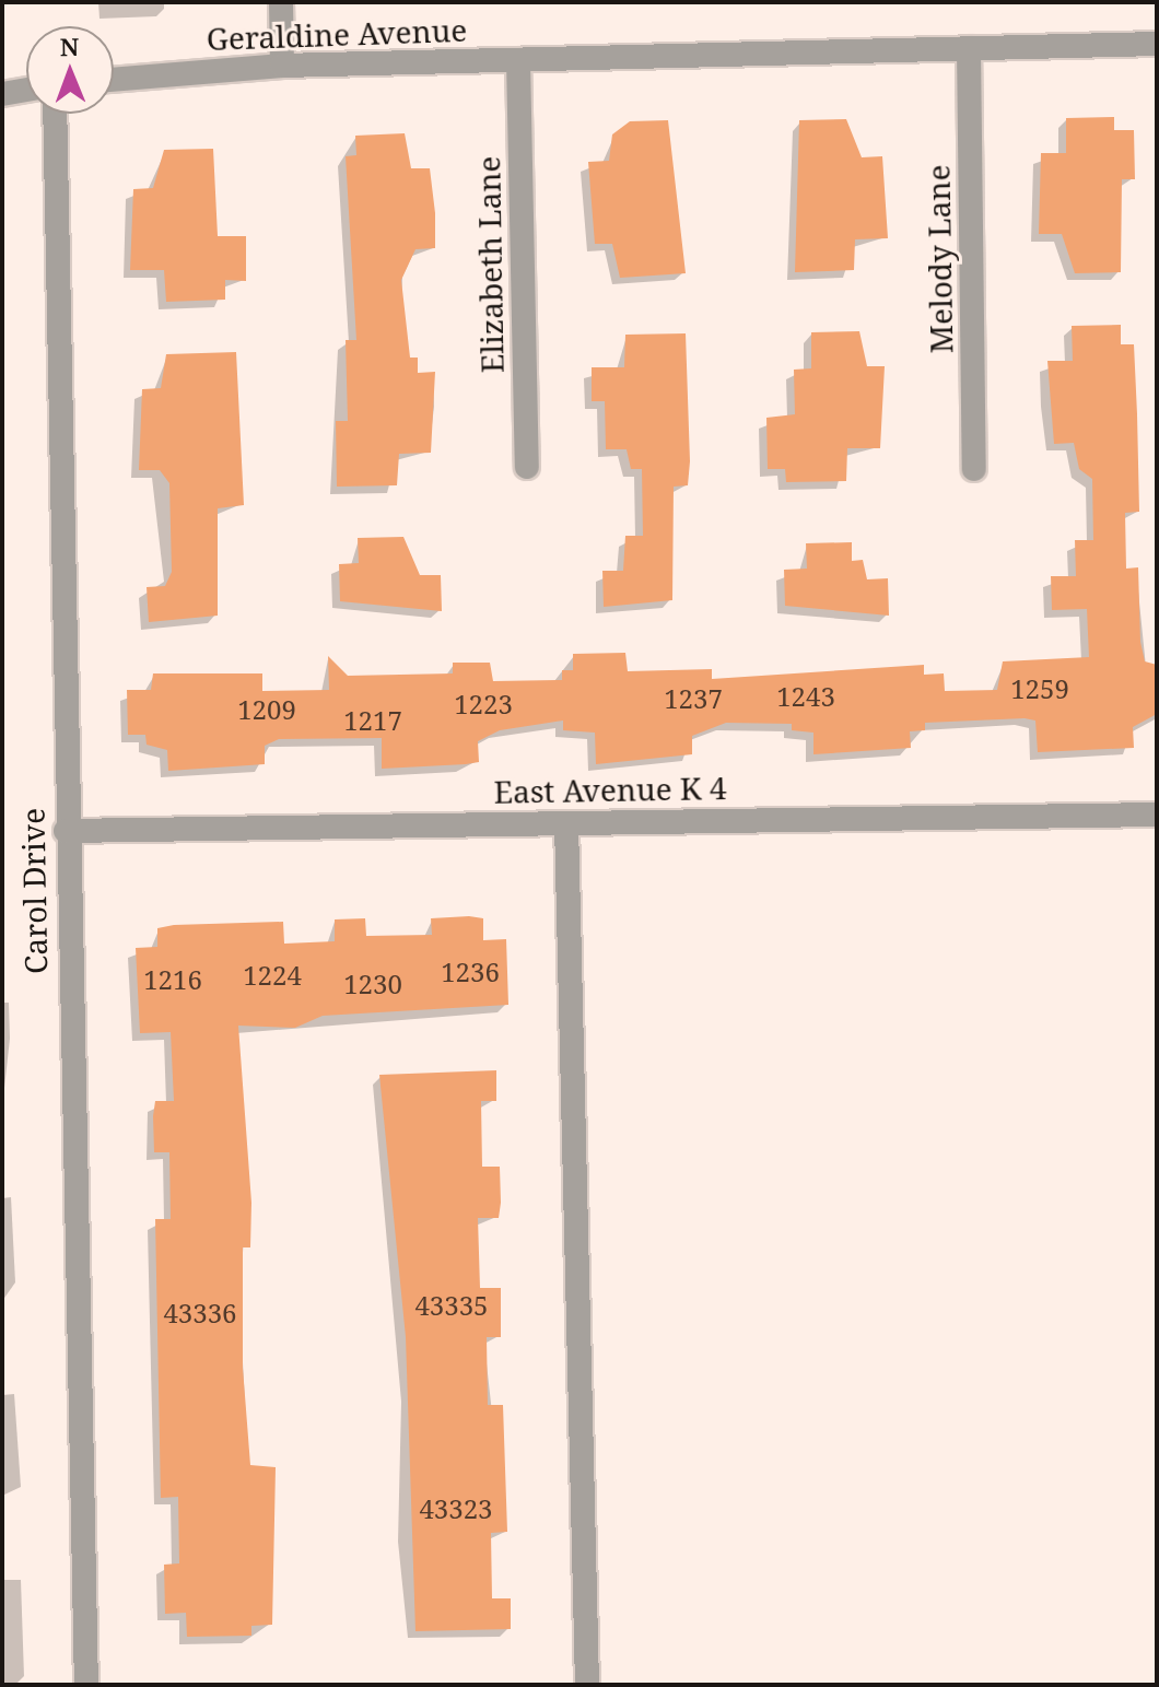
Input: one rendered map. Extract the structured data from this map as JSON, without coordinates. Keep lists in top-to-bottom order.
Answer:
{
  "streets": {
    "street": [
      "Geraldine Avenue",
      "Melody Lane",
      "Elizabeth Lane",
      "East Avenue K 4",
      "Carol Drive"
    ]
  },
  "crossings": [
    ["Geraldine Avenue", "Melody Lane"],
    ["Geraldine Avenue", "Elizabeth Lane"],
    ["East Avenue K 4", "Carol Drive"]
  ],
  "house_numbers": [
    "1259",
    "1243",
    "1237",
    "1223",
    "1209",
    "1217",
    "1236",
    "1224",
    "1216",
    "1230",
    "43335",
    "43336",
    "43323"
  ],
  "north": "top"
}
